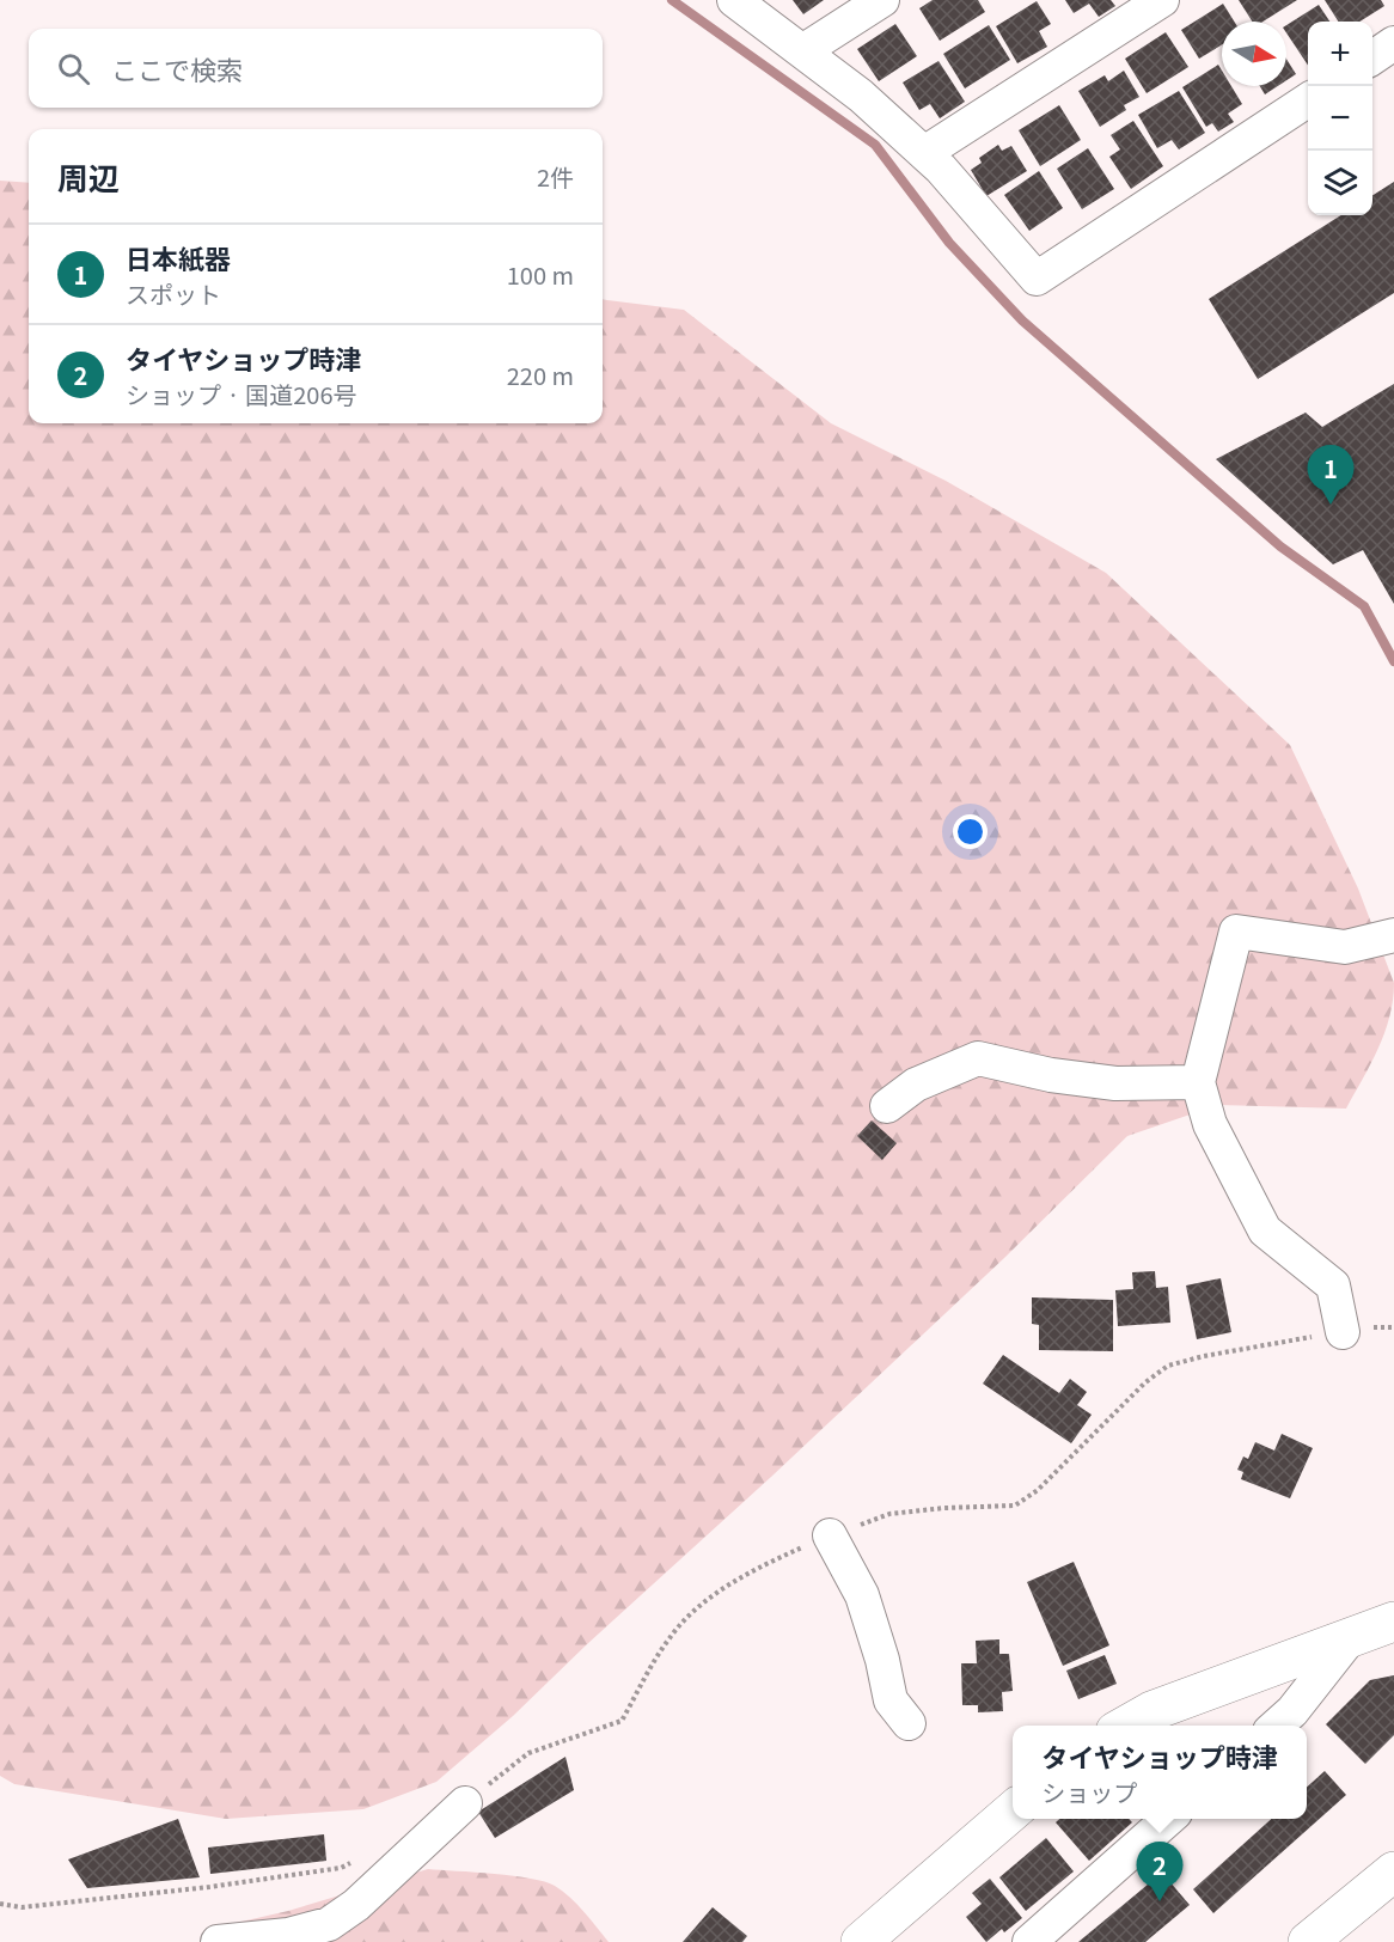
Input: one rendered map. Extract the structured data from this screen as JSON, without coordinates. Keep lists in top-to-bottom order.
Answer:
{
  "north": "right",
  "page": {
    "map_buttons": ["+", "−"],
    "search": "ここで検索",
    "heading": ["周辺", "2件"],
    "list": [
      {
        "mark": "1",
        "name": "日本紙器",
        "note": "スポット",
        "value": "100 m"
      },
      {
        "mark": "2",
        "name": "タイヤショップ時津",
        "note": "ショップ · 国道206号",
        "value": "220 m"
      }
    ],
    "pins": ["1", "2"],
    "popup": ["タイヤショップ時津", "ショップ"]
  }
}
